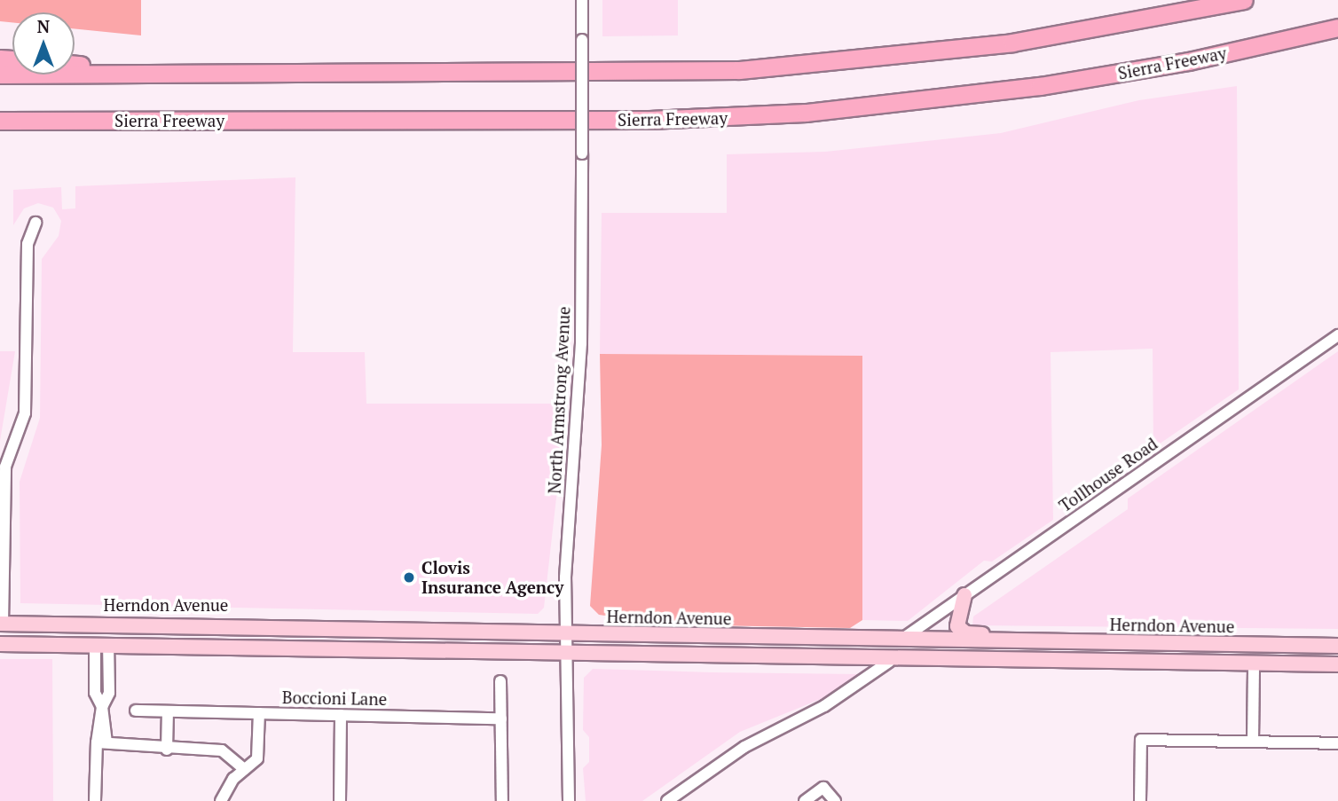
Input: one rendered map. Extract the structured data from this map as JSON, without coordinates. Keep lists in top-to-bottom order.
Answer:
{
  "streets": {
    "highway": ["Sierra Freeway"],
    "main road": ["Herndon Avenue"],
    "street": ["North Armstrong Avenue", "Tollhouse Road", "Boccioni Lane"]
  },
  "crossings": [
    ["North Armstrong Avenue", "Herndon Avenue"],
    ["Tollhouse Road", "Herndon Avenue"]
  ],
  "places": ["Clovis Insurance Agency"],
  "north": "top"
}
